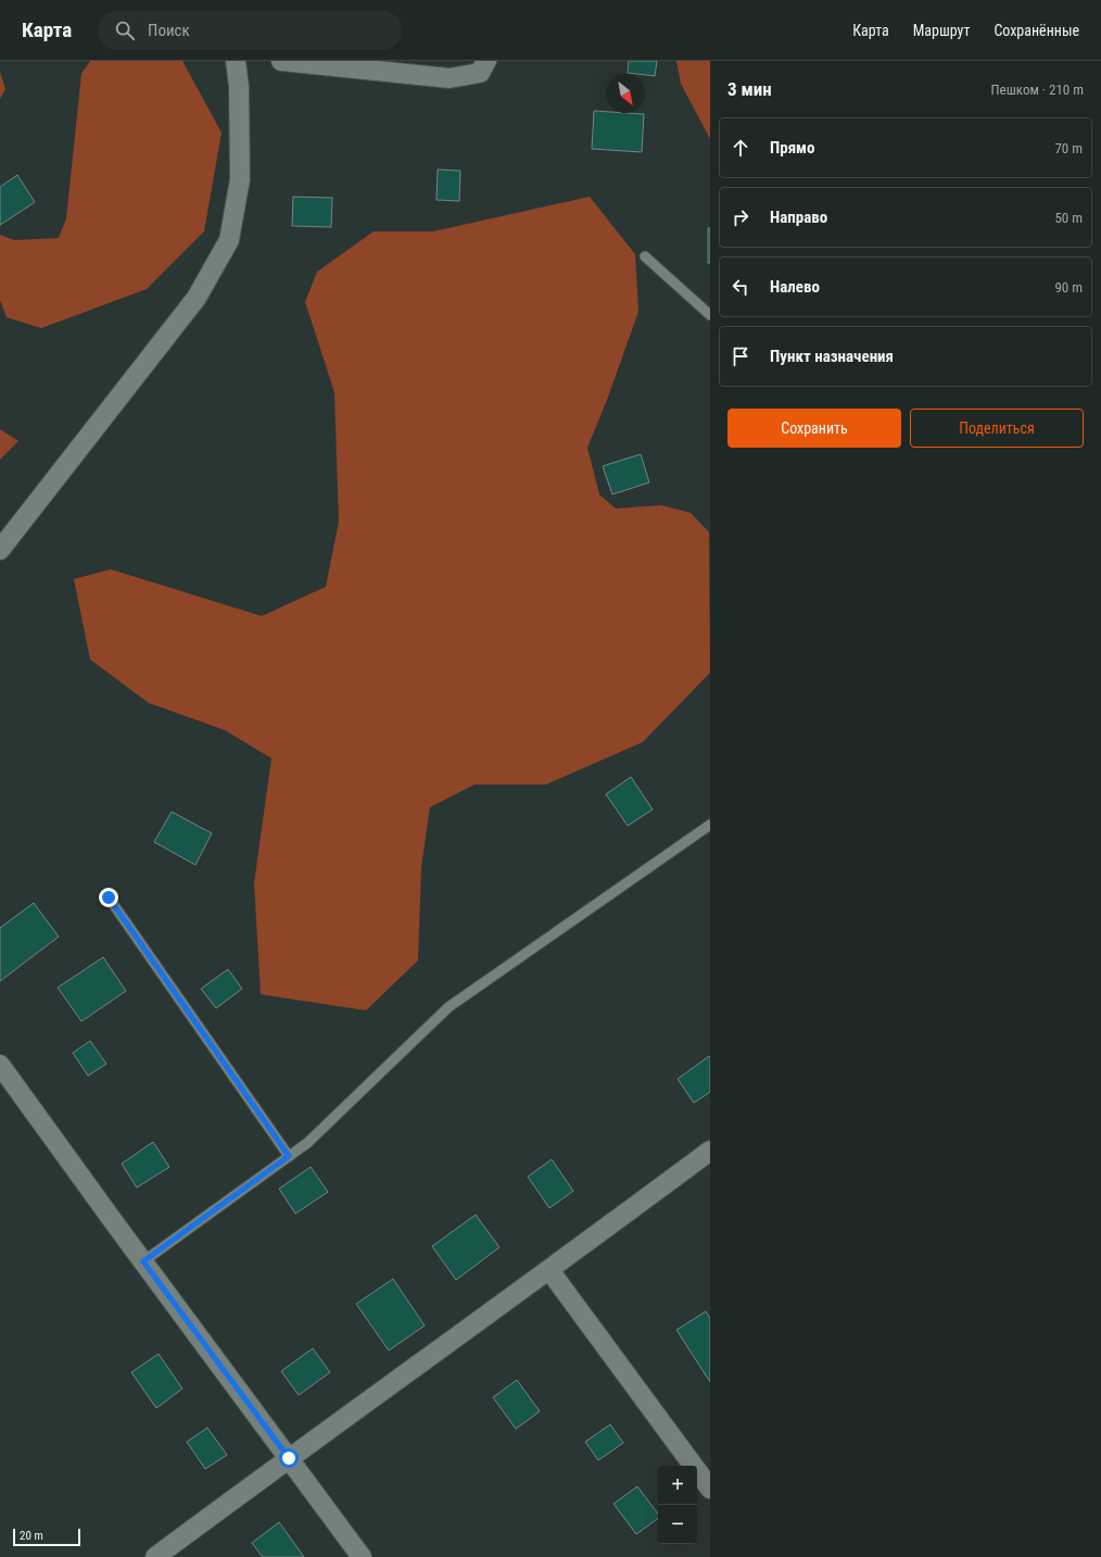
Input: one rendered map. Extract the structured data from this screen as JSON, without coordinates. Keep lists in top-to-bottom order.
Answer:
{
  "scale_bar": "20 m",
  "north": "bottom right",
  "page": {
    "header": "Карта",
    "search": "Поиск",
    "nav": ["Карта", "Маршрут", "Сохранённые"],
    "heading": ["3 мин", "Пешком · 210 m"],
    "list": [
      ["Прямо", "70 m"],
      ["Направо", "50 m"],
      ["Налево", "90 m"],
      "Пункт назначения"
    ],
    "buttons": ["Сохранить", "Поделиться"],
    "map_buttons": ["+", "−"],
    "scale": "20 m"
  }
}
